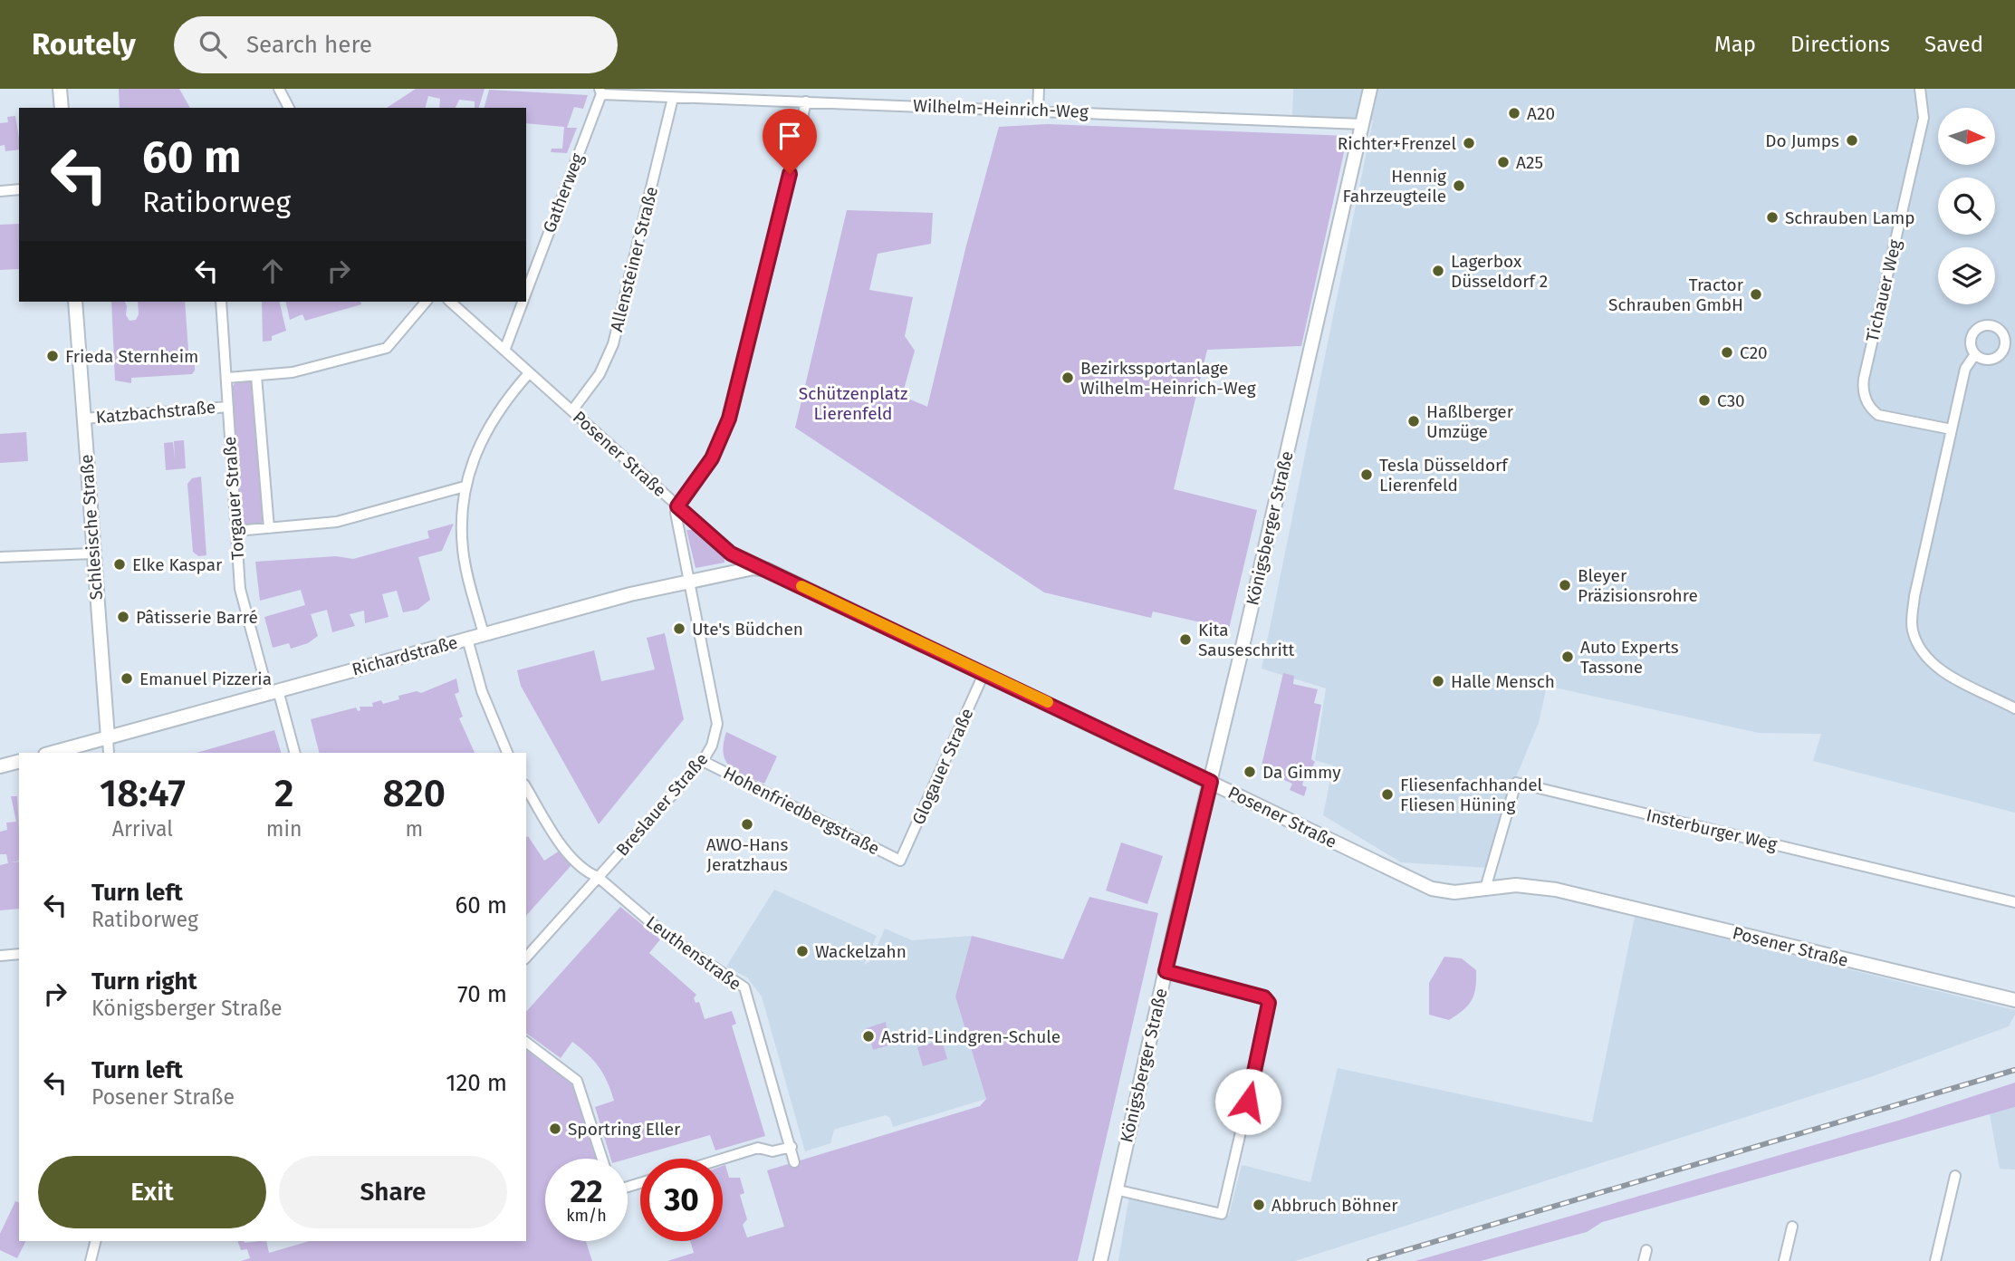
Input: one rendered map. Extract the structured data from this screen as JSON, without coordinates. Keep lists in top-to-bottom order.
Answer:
{
  "streets": {
    "street": [
      "Wilhelm-Heinrich-Weg",
      "Gatherweg",
      "Allensteiner Straße",
      "Tichauer Weg",
      "Katzbachstraße",
      "Posener Straße",
      "Torgauer Straße",
      "Schlesische Straße",
      "Königsberger Straße",
      "Richardstraße",
      "Glogauer Straße",
      "Breslauer Straße",
      "Hohenfriedbergstraße",
      "Insterburger Weg",
      "Leuthenstraße"
    ]
  },
  "crossings": [
    ["Wilhelm-Heinrich-Weg", "Gatherweg"],
    ["Wilhelm-Heinrich-Weg", "Allensteiner Straße"],
    ["Wilhelm-Heinrich-Weg", "Königsberger Straße"],
    ["Gatherweg", "Posener Straße"],
    ["Allensteiner Straße", "Posener Straße"],
    ["Katzbachstraße", "Torgauer Straße"],
    ["Katzbachstraße", "Schlesische Straße"],
    ["Posener Straße", "Königsberger Straße"],
    ["Posener Straße", "Richardstraße"],
    ["Posener Straße", "Glogauer Straße"],
    ["Posener Straße", "Breslauer Straße"],
    ["Posener Straße", "Insterburger Weg"],
    ["Torgauer Straße", "Richardstraße"],
    ["Schlesische Straße", "Richardstraße"],
    ["Richardstraße", "Breslauer Straße"],
    ["Glogauer Straße", "Hohenfriedbergstraße"],
    ["Breslauer Straße", "Hohenfriedbergstraße"],
    ["Breslauer Straße", "Leuthenstraße"]
  ],
  "parks": ["Schützenplatz Lierenfeld"],
  "places": [
    "A20",
    "Do Jumps",
    "Richter+Frenzel",
    "A25",
    "Hennig Fahrzeugteile",
    "Schrauben Lamp",
    "Lagerbox Düsseldorf 2",
    "Tractor Schrauben GmbH",
    "C20",
    "Frieda Sternheim",
    "Bezirkssportanlage Wilhelm-Heinrich-Weg",
    "C30",
    "Haßlberger Umzüge",
    "Tesla Düsseldorf Lierenfeld",
    "Elke Kaspar",
    "Bleyer Präzisionsrohre",
    "Pâtisserie Barré",
    "Ute's Büdchen",
    "Kita Sauseschritt",
    "Auto Experts Tassone",
    "Emanuel Pizzeria",
    "Halle Mensch",
    "Da Gimmy",
    "Fliesenfachhandel Fliesen Hüning",
    "AWO-Hans Jeratzhaus",
    "Wackelzahn",
    "Astrid-Lindgren-Schule",
    "Sportring Eller",
    "Abbruch Böhner"
  ],
  "north": "right",
  "page": {
    "header": "Routely",
    "search": "Search here",
    "nav": ["Map", "Directions", "Saved"],
    "turn": ["60 m", "Ratiborweg"],
    "eta": [
      "18:47",
      "Arrival",
      "2",
      "min",
      "820",
      "m"
    ],
    "list": [
      {
        "name": "Turn left",
        "note": "Ratiborweg",
        "value": "60 m"
      },
      {
        "name": "Turn right",
        "note": "Königsberger Straße",
        "value": "70 m"
      },
      {
        "name": "Turn left",
        "note": "Posener Straße",
        "value": "120 m"
      }
    ],
    "buttons": ["Exit", "Share"],
    "speed": "22 km/h",
    "limit": "30"
  }
}
